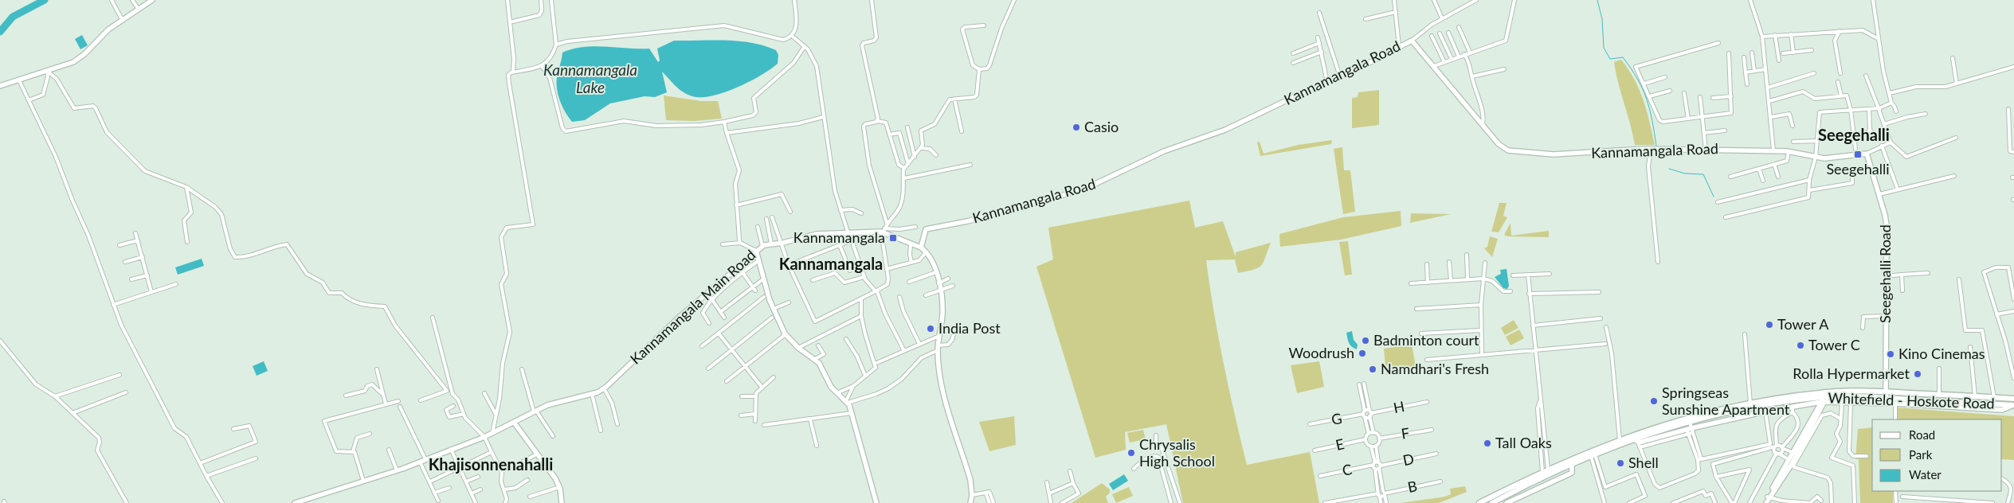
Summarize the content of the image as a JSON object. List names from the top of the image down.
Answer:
{
  "streets": {
    "main road": [
      "Kannamangala Road",
      "Seegehalli Road",
      "Kannamangala Main Road",
      "Whitefield - Hoskote Road"
    ],
    "street": [
      "H",
      "G",
      "F",
      "E",
      "D",
      "C",
      "B"
    ]
  },
  "crossings": [
    ["Kannamangala Road", "Seegehalli Road"],
    ["Kannamangala Road", "Kannamangala Main Road"],
    ["Seegehalli Road", "Whitefield - Hoskote Road"],
    ["F", "E"],
    ["D", "C"]
  ],
  "districts": ["Seegehalli", "Kannamangala", "Khajisonnenahalli"],
  "water": ["Kannamangala Lake"],
  "places": {
    "other": [
      "Casio",
      "Tower A",
      "India Post",
      "Badminton court",
      "Tower C",
      "Woodrush",
      "Kino Cinemas",
      "Namdhari's Fresh",
      "Rolla Hypermarket",
      "Springseas Sunshine Apartment",
      "Tall Oaks",
      "Chrysalis High School",
      "Shell"
    ],
    "transit": ["Seegehalli", "Kannamangala"]
  },
  "legend": ["Road", "Park", "Water"]
}
